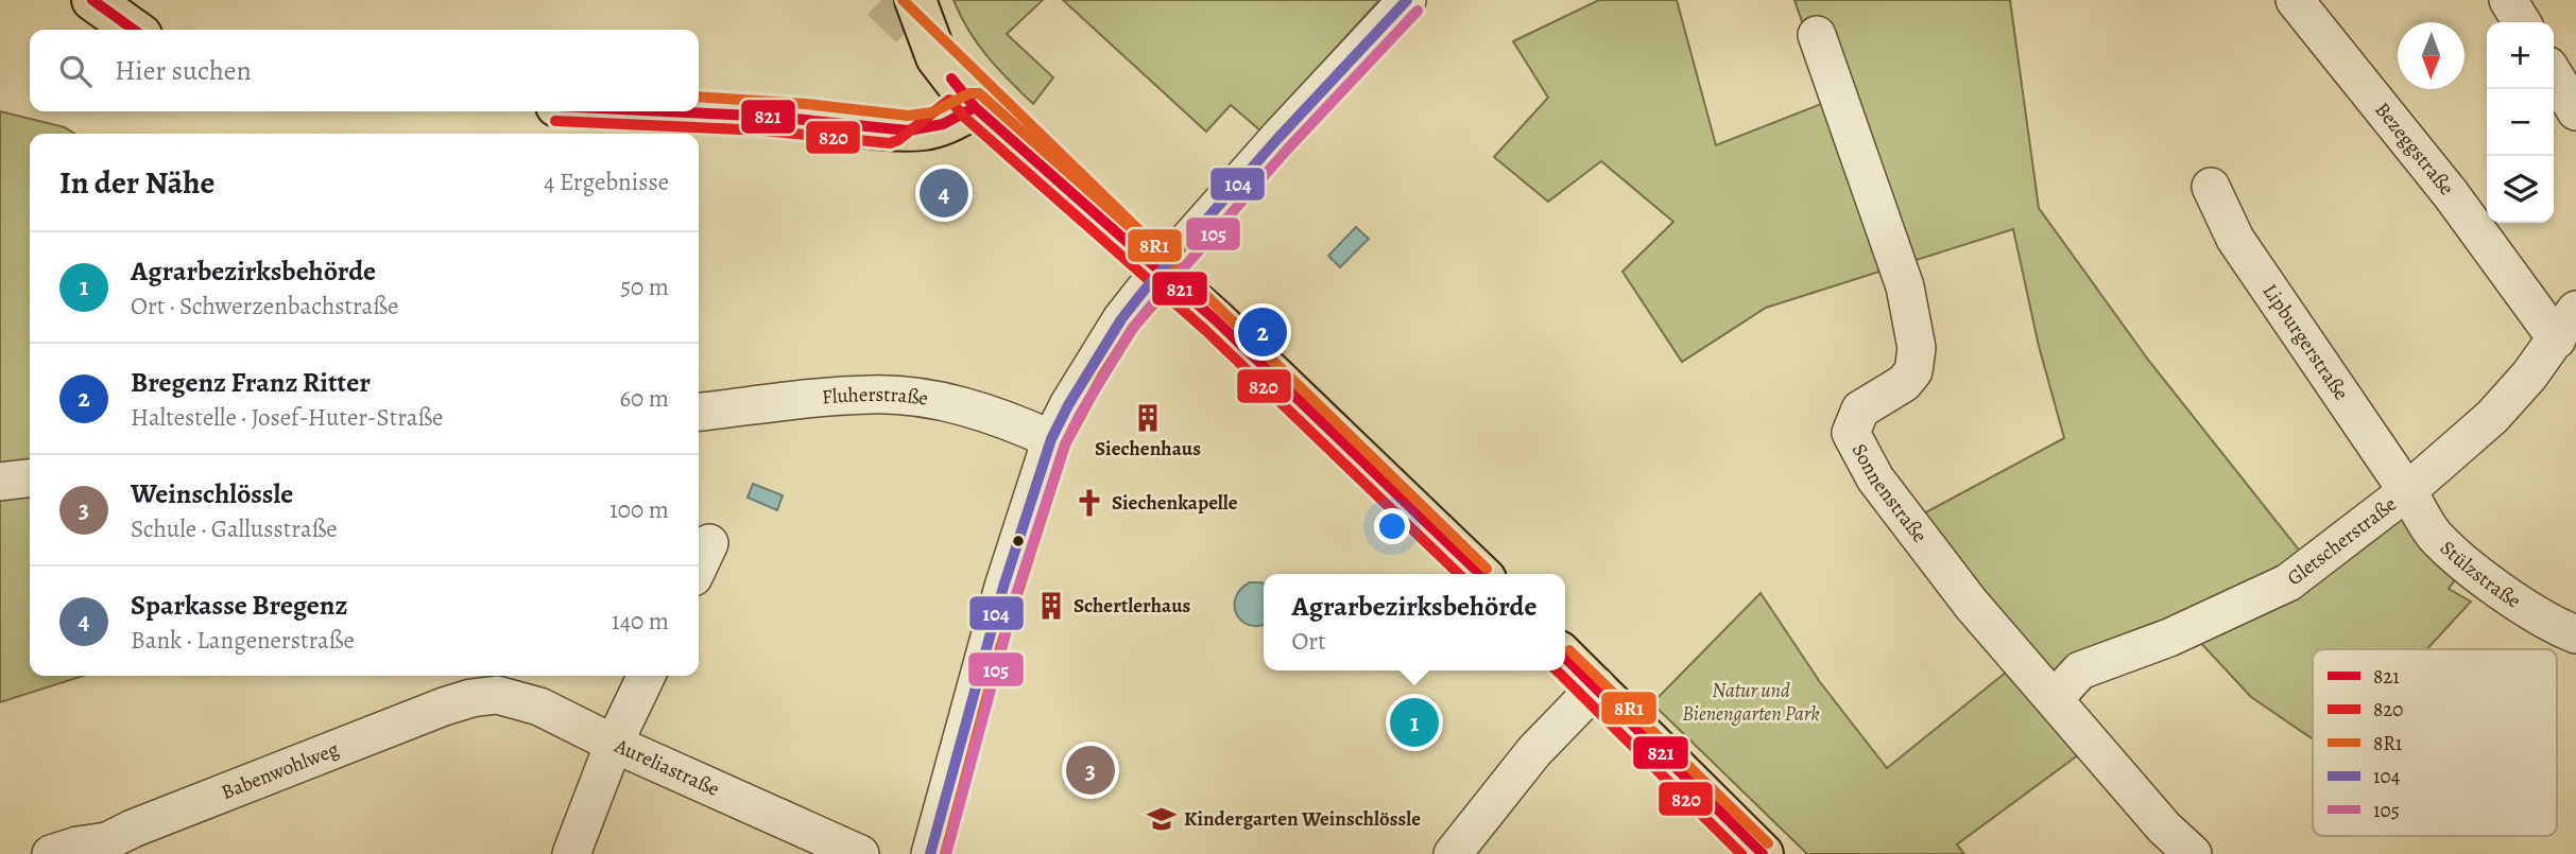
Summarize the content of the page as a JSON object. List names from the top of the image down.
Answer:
{
  "streets": {
    "street": [
      "Bezeggstraße",
      "Lipburgerstraße",
      "Fluherstraße",
      "Sonnenstraße",
      "Gletscherstraße",
      "Stülzstraße",
      "Aureliastraße",
      "Babenwohlweg"
    ]
  },
  "crossings": [
    ["Bezeggstraße", "Gletscherstraße"],
    ["Lipburgerstraße", "Gletscherstraße"],
    ["Lipburgerstraße", "Stülzstraße"],
    ["Sonnenstraße", "Gletscherstraße"],
    ["Gletscherstraße", "Stülzstraße"],
    ["Aureliastraße", "Babenwohlweg"]
  ],
  "parks": ["Natur und Bienengarten Park"],
  "places": {
    "building": ["Siechenhaus", "Schertlerhaus"],
    "church": ["Siechenkapelle"],
    "school or university": ["Kindergarten Weinschlössle"]
  },
  "lines": [
    "transit line 821",
    "transit line 8R1",
    "transit line 104",
    "transit line 105",
    "transit line 820"
  ],
  "legend": [
    "821",
    "820",
    "8R1",
    "104",
    "105"
  ],
  "north": "bottom",
  "page": {
    "map_buttons": ["+", "−"],
    "search": "Hier suchen",
    "heading": ["In der Nähe", "4 Ergebnisse"],
    "pins": [
      "4",
      "2",
      "1",
      "3"
    ],
    "list": [
      {
        "mark": "1",
        "name": "Agrarbezirksbehörde",
        "note": "Ort · Schwerzenbachstraße",
        "value": "50 m"
      },
      {
        "mark": "2",
        "name": "Bregenz Franz Ritter",
        "note": "Haltestelle · Josef-Huter-Straße",
        "value": "60 m"
      },
      {
        "mark": "3",
        "name": "Weinschlössle",
        "note": "Schule · Gallusstraße",
        "value": "100 m"
      },
      {
        "mark": "4",
        "name": "Sparkasse Bregenz",
        "note": "Bank · Langenerstraße",
        "value": "140 m"
      }
    ],
    "popup": ["Agrarbezirksbehörde", "Ort"]
  }
}
